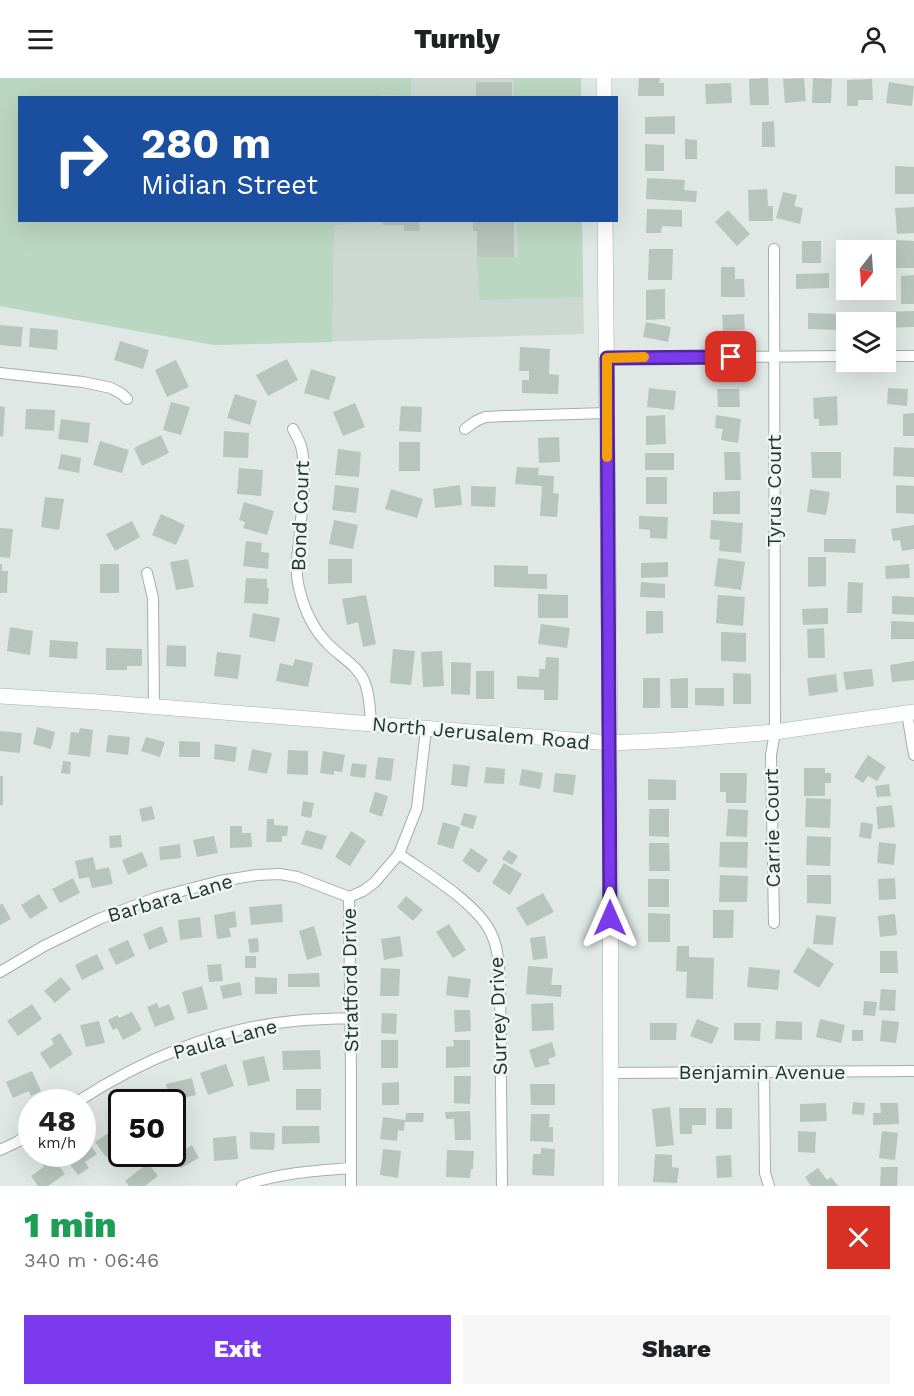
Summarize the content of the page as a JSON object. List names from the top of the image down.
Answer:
{
  "streets": {
    "main road": ["North Jerusalem Road"],
    "street": [
      "Tyrus Court",
      "Bond Court",
      "Carrie Court",
      "Barbara Lane",
      "Stratford Drive",
      "Surrey Drive",
      "Paula Lane",
      "Benjamin Avenue"
    ]
  },
  "crossings": [
    ["Tyrus Court", "North Jerusalem Road"],
    ["Tyrus Court", "Carrie Court"],
    ["Bond Court", "North Jerusalem Road"],
    ["North Jerusalem Road", "Carrie Court"],
    ["North Jerusalem Road", "Stratford Drive"],
    ["Barbara Lane", "Stratford Drive"],
    ["Stratford Drive", "Surrey Drive"],
    ["Stratford Drive", "Paula Lane"]
  ],
  "north": "bottom",
  "page": {
    "header": "Turnly",
    "turn": ["280 m", "Midian Street"],
    "speed": "48 km/h",
    "limit": "50",
    "heading": ["1 min", "340 m · 06:46"],
    "buttons": ["Exit", "Share"]
  }
}
